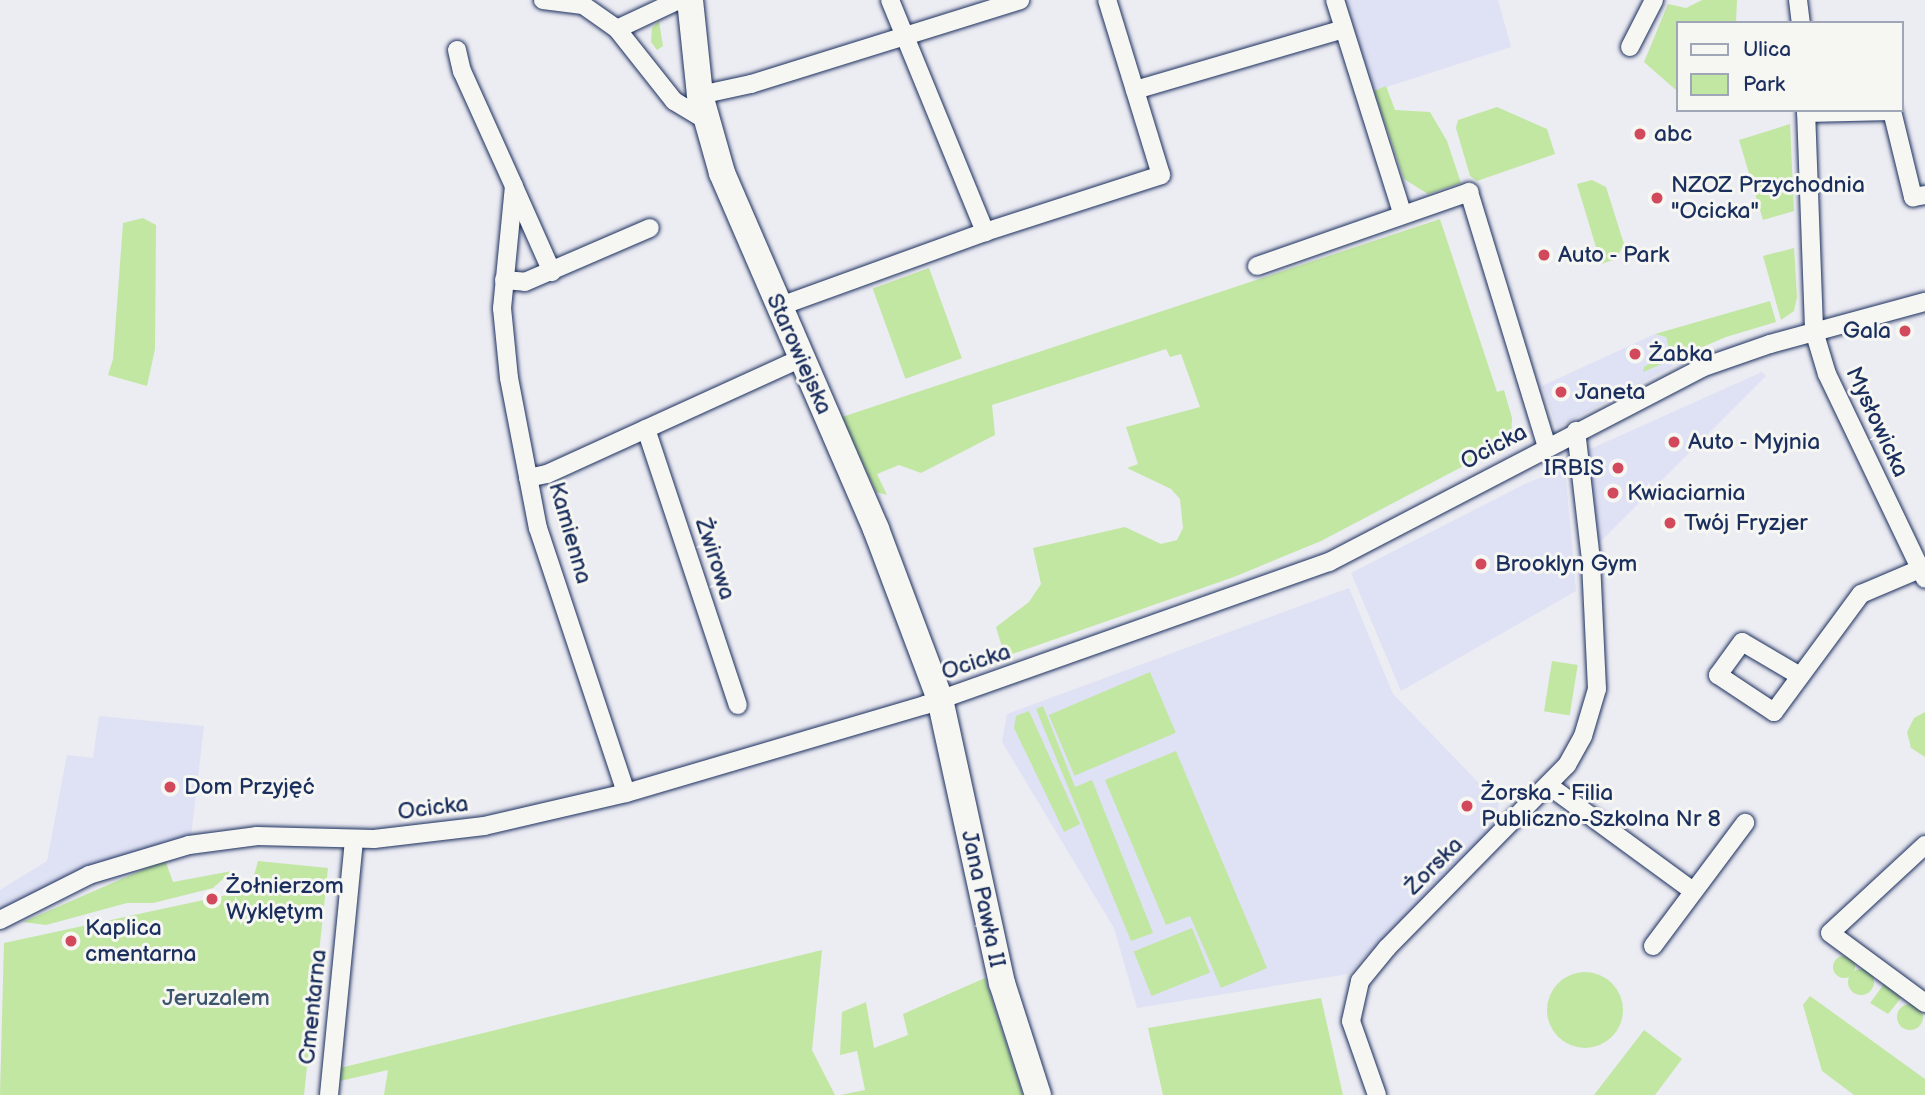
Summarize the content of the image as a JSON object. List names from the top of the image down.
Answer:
{
  "streets": {
    "main road": ["Starowiejska", "Jana Pawła II"],
    "street": [
      "Mysłowicka",
      "Ocicka",
      "Kamienna",
      "Żwirowa",
      "Żorska",
      "Cmentarna"
    ]
  },
  "crossings": [
    ["Starowiejska", "Ocicka"],
    ["Starowiejska", "Jana Pawła II"],
    ["Mysłowicka", "Ocicka"],
    ["Ocicka", "Kamienna"],
    ["Ocicka", "Żorska"],
    ["Ocicka", "Jana Pawła II"],
    ["Ocicka", "Cmentarna"]
  ],
  "parks": ["Jeruzalem"],
  "places": [
    "abc",
    "NZOZ Przychodnia \"Ocicka\"",
    "Auto - Park",
    "Gala",
    "Żabka",
    "Janeta",
    "Auto - Myjnia",
    "IRBIS",
    "Kwiaciarnia",
    "Twój Fryzjer",
    "Brooklyn Gym",
    "Dom Przyjęć",
    "Żorska - Filia Publiczno-Szkolna Nr 8",
    "Żołnierzom Wyklętym",
    "Kaplica cmentarna"
  ],
  "legend": ["Ulica", "Park"]
}
